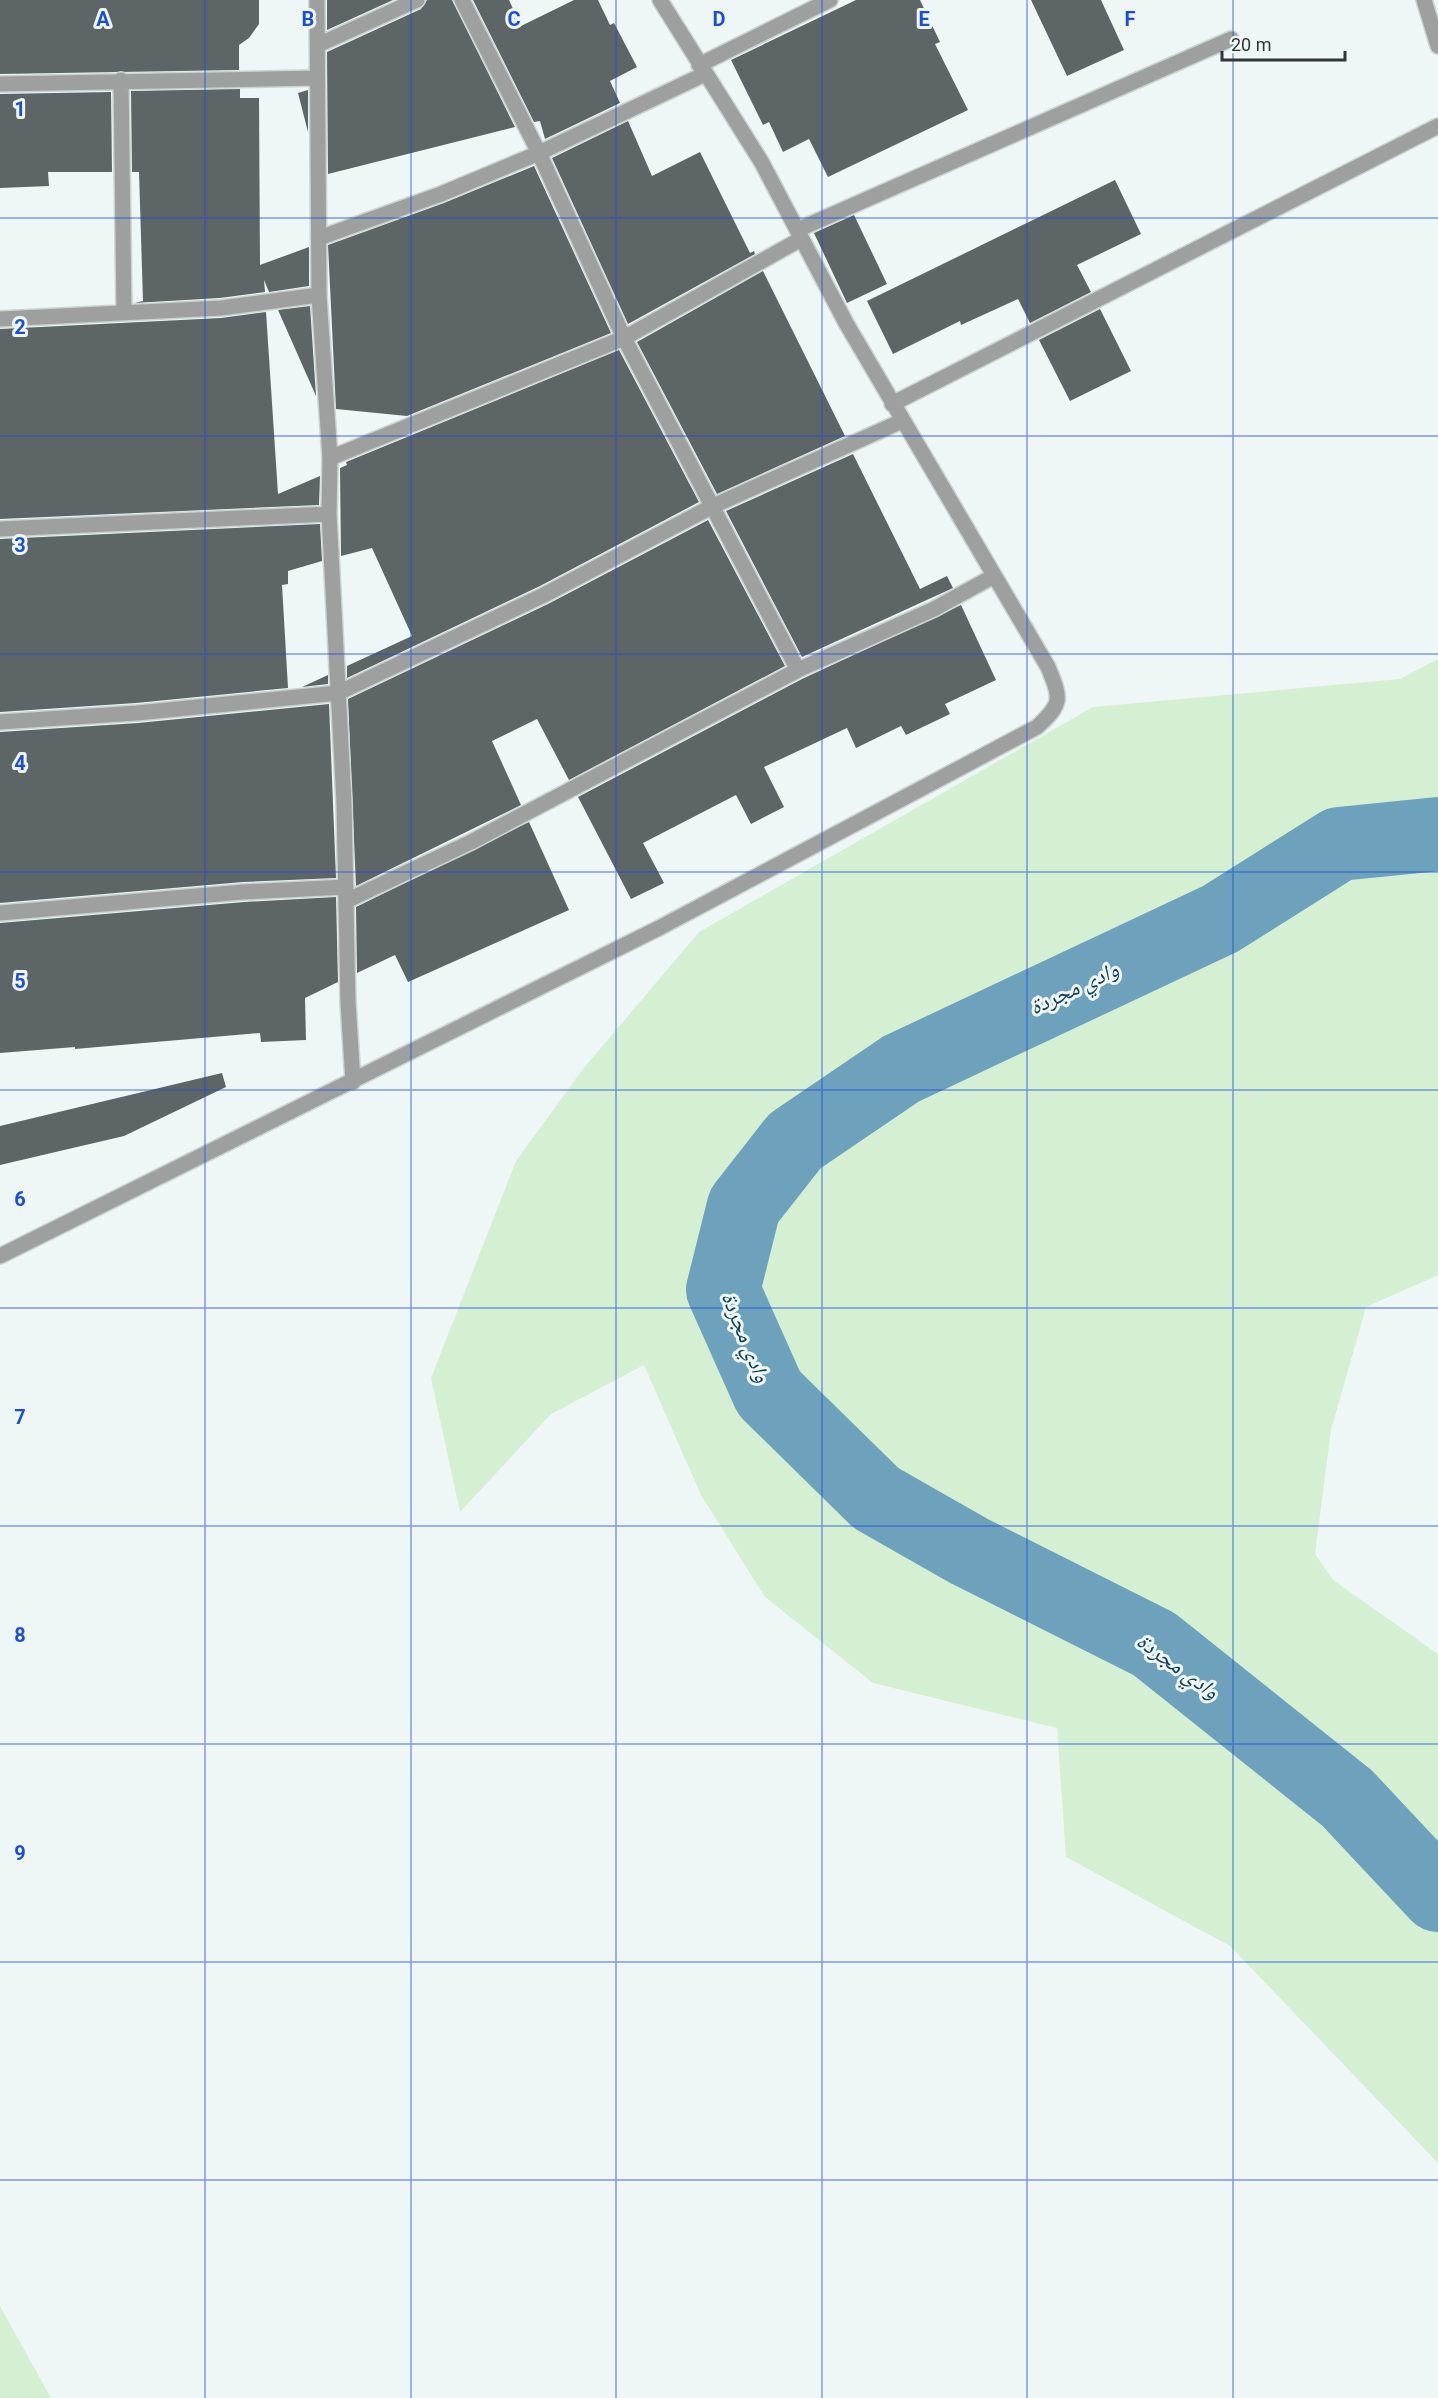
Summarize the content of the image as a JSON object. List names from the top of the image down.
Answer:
{
  "water": ["وادي مجردة"],
  "scale_bar": "20 m",
  "grid": {
    "columns": [
      "A",
      "B",
      "C",
      "D",
      "E",
      "F"
    ],
    "rows": [
      "1",
      "2",
      "3",
      "4",
      "5",
      "6",
      "7",
      "8",
      "9"
    ]
  }
}
